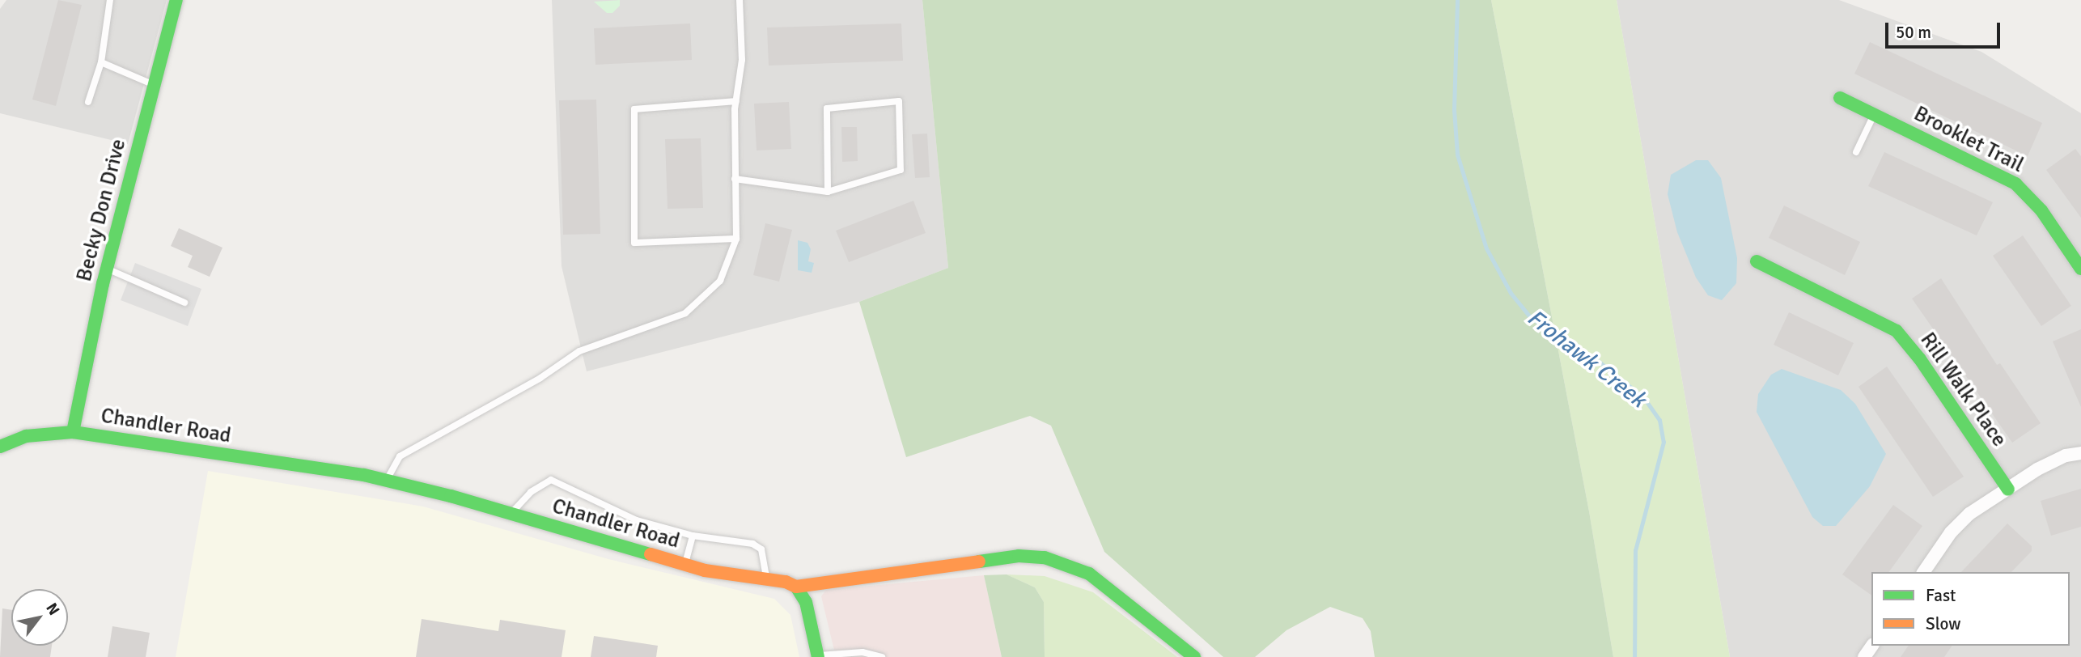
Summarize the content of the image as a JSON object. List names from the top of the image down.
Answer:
{
  "streets": {
    "street": [
      "Brooklet Trail",
      "Becky Don Drive",
      "Rill Walk Place",
      "Chandler Road"
    ]
  },
  "crossings": [
    ["Becky Don Drive", "Chandler Road"]
  ],
  "water": ["Frohawk Creek"],
  "legend": ["Fast", "Slow"],
  "scale_bar": "50 m",
  "north": "top right"
}
